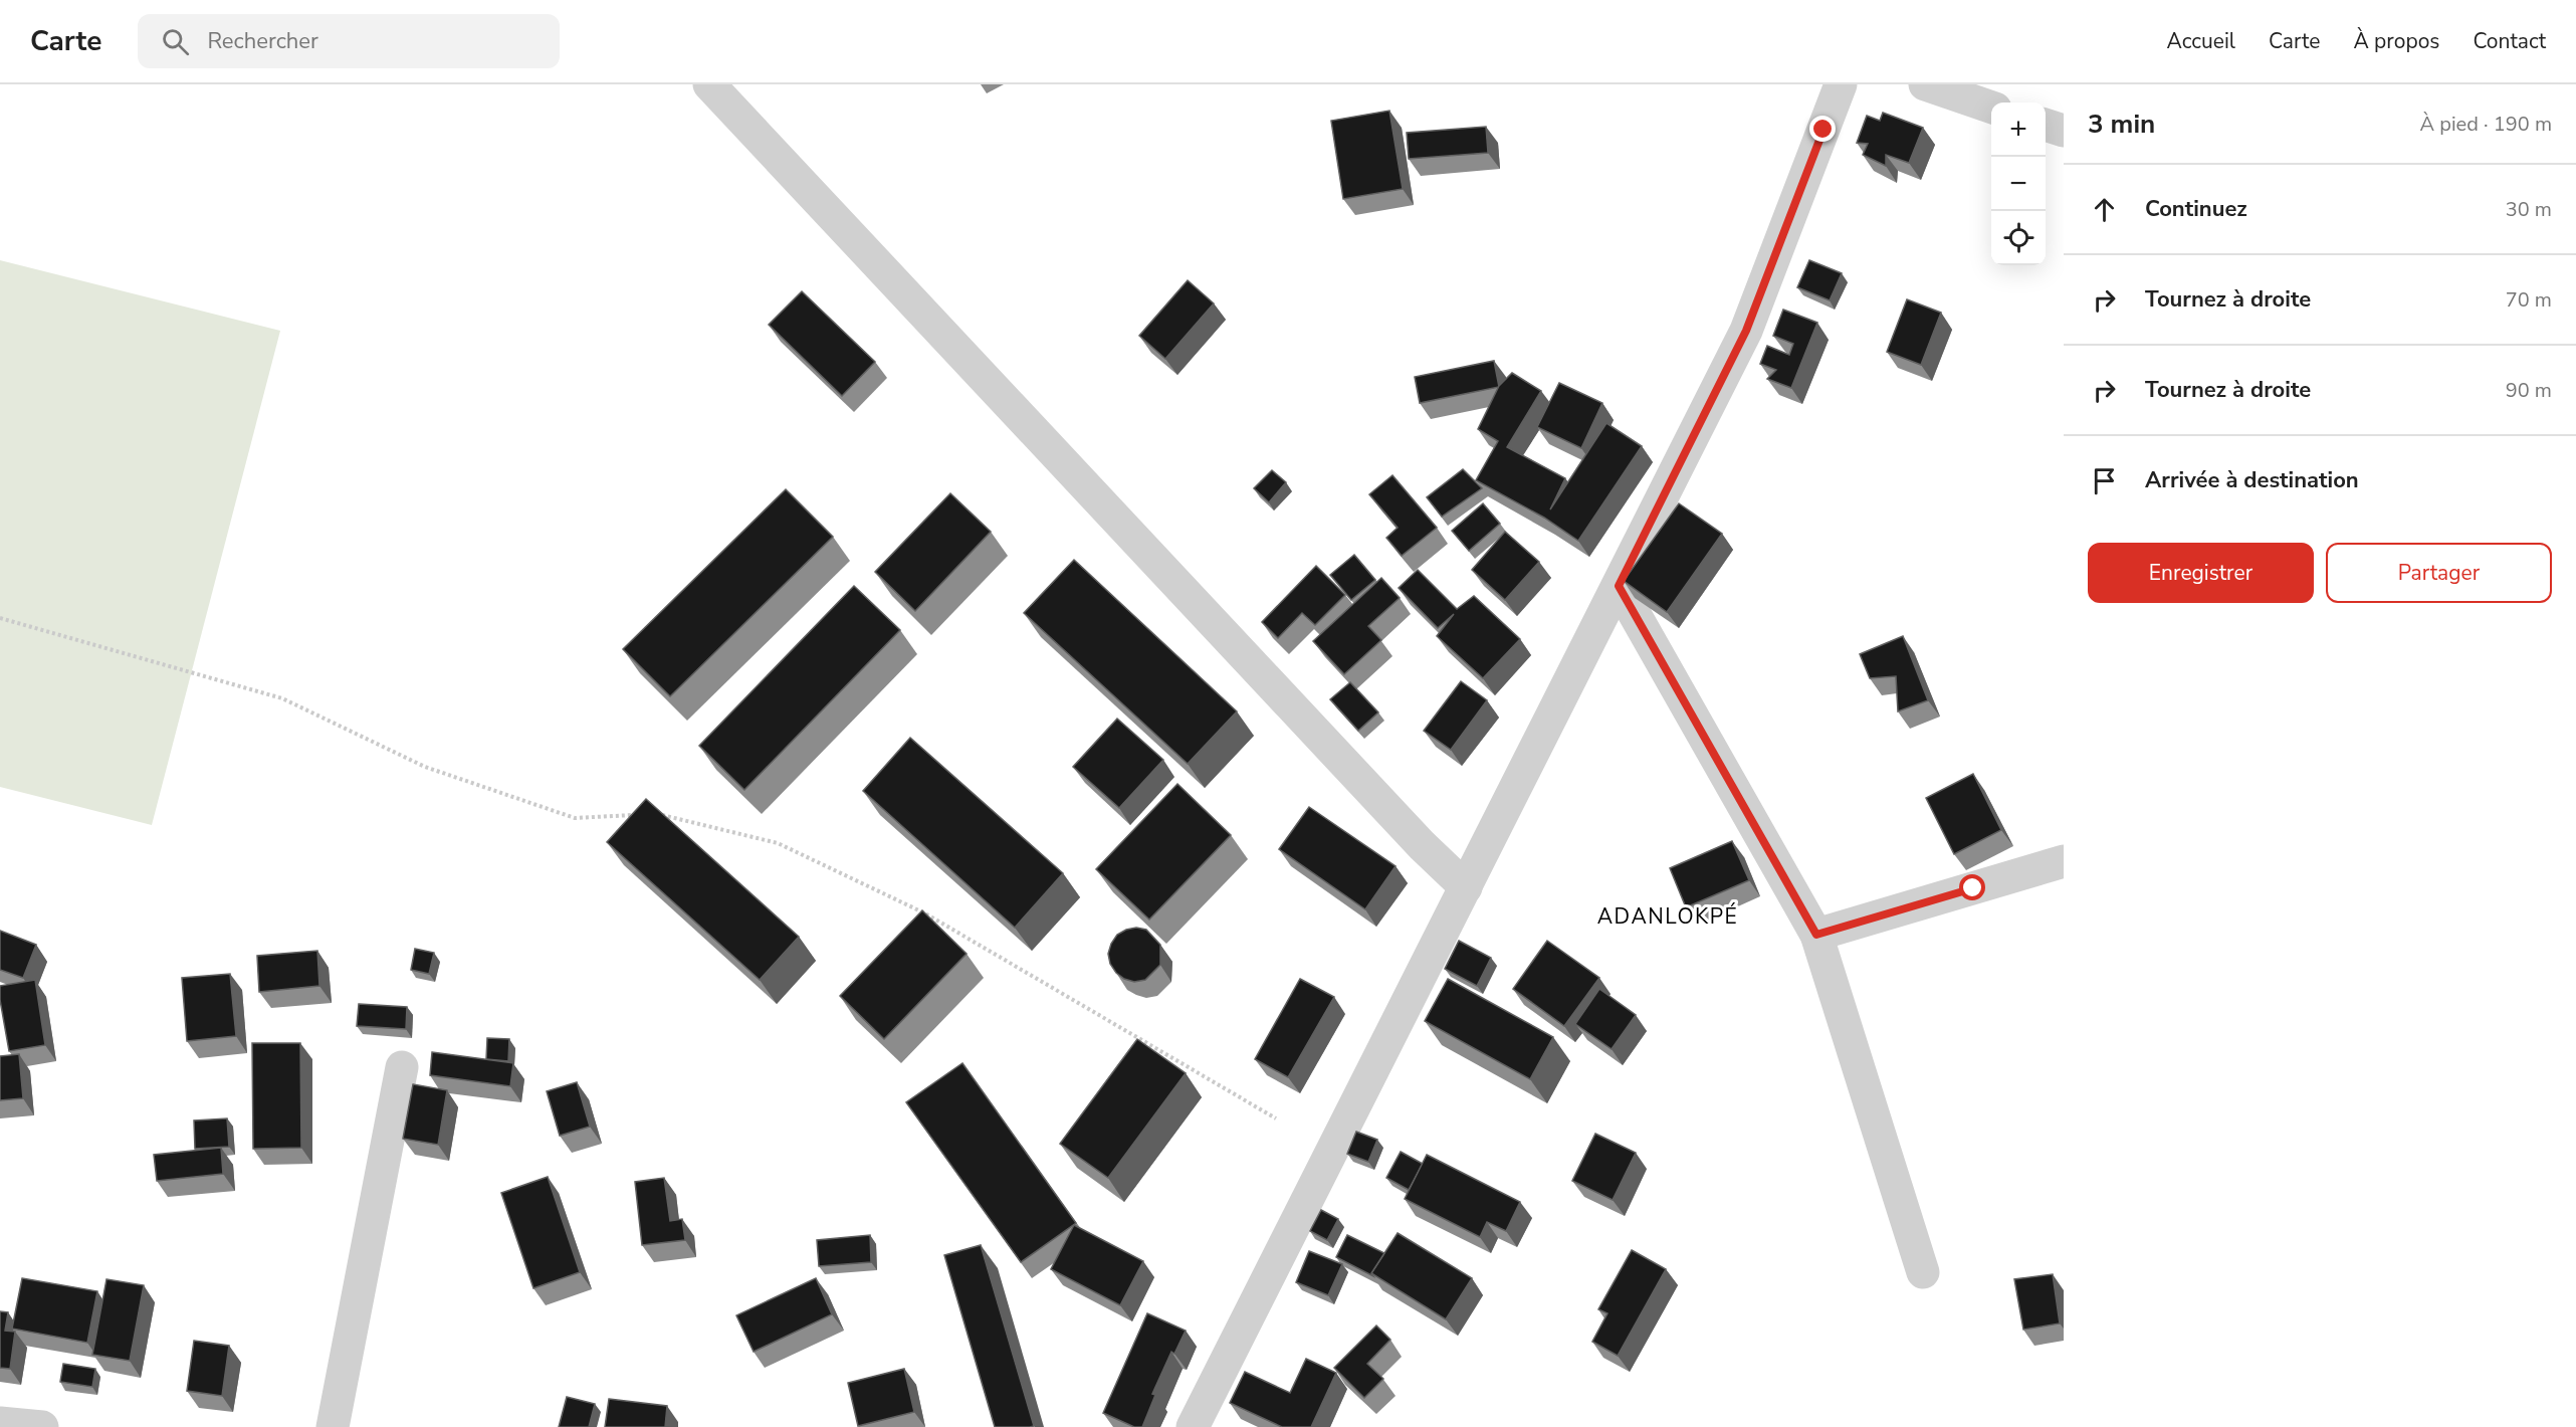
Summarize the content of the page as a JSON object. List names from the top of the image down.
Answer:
{
  "districts": ["ADANLOKPÉ"],
  "page": {
    "header": "Carte",
    "search": "Rechercher",
    "nav": [
      "Accueil",
      "Carte",
      "À propos",
      "Contact"
    ],
    "heading": ["3 min", "À pied · 190 m"],
    "map_buttons": ["+", "−"],
    "list": [
      ["Continuez", "30 m"],
      ["Tournez à droite", "70 m"],
      ["Tournez à droite", "90 m"],
      "Arrivée à destination"
    ],
    "buttons": ["Enregistrer", "Partager"]
  }
}
